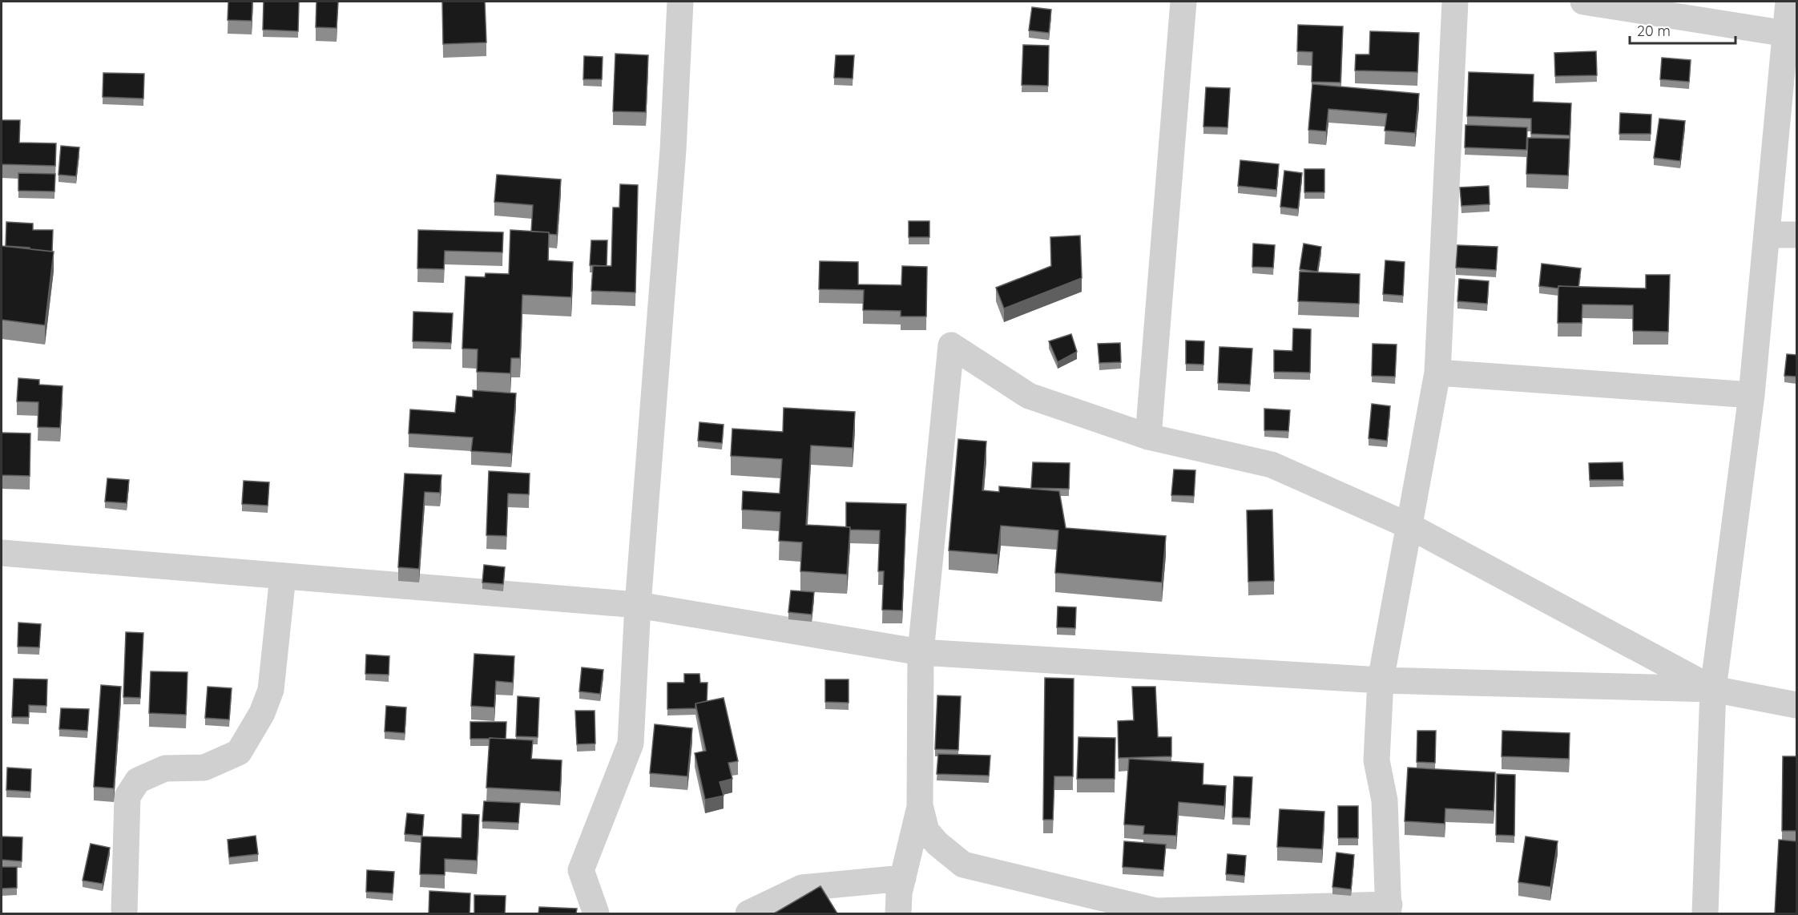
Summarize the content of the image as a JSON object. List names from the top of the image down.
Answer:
{
  "scale_bar": "20 m"
}
